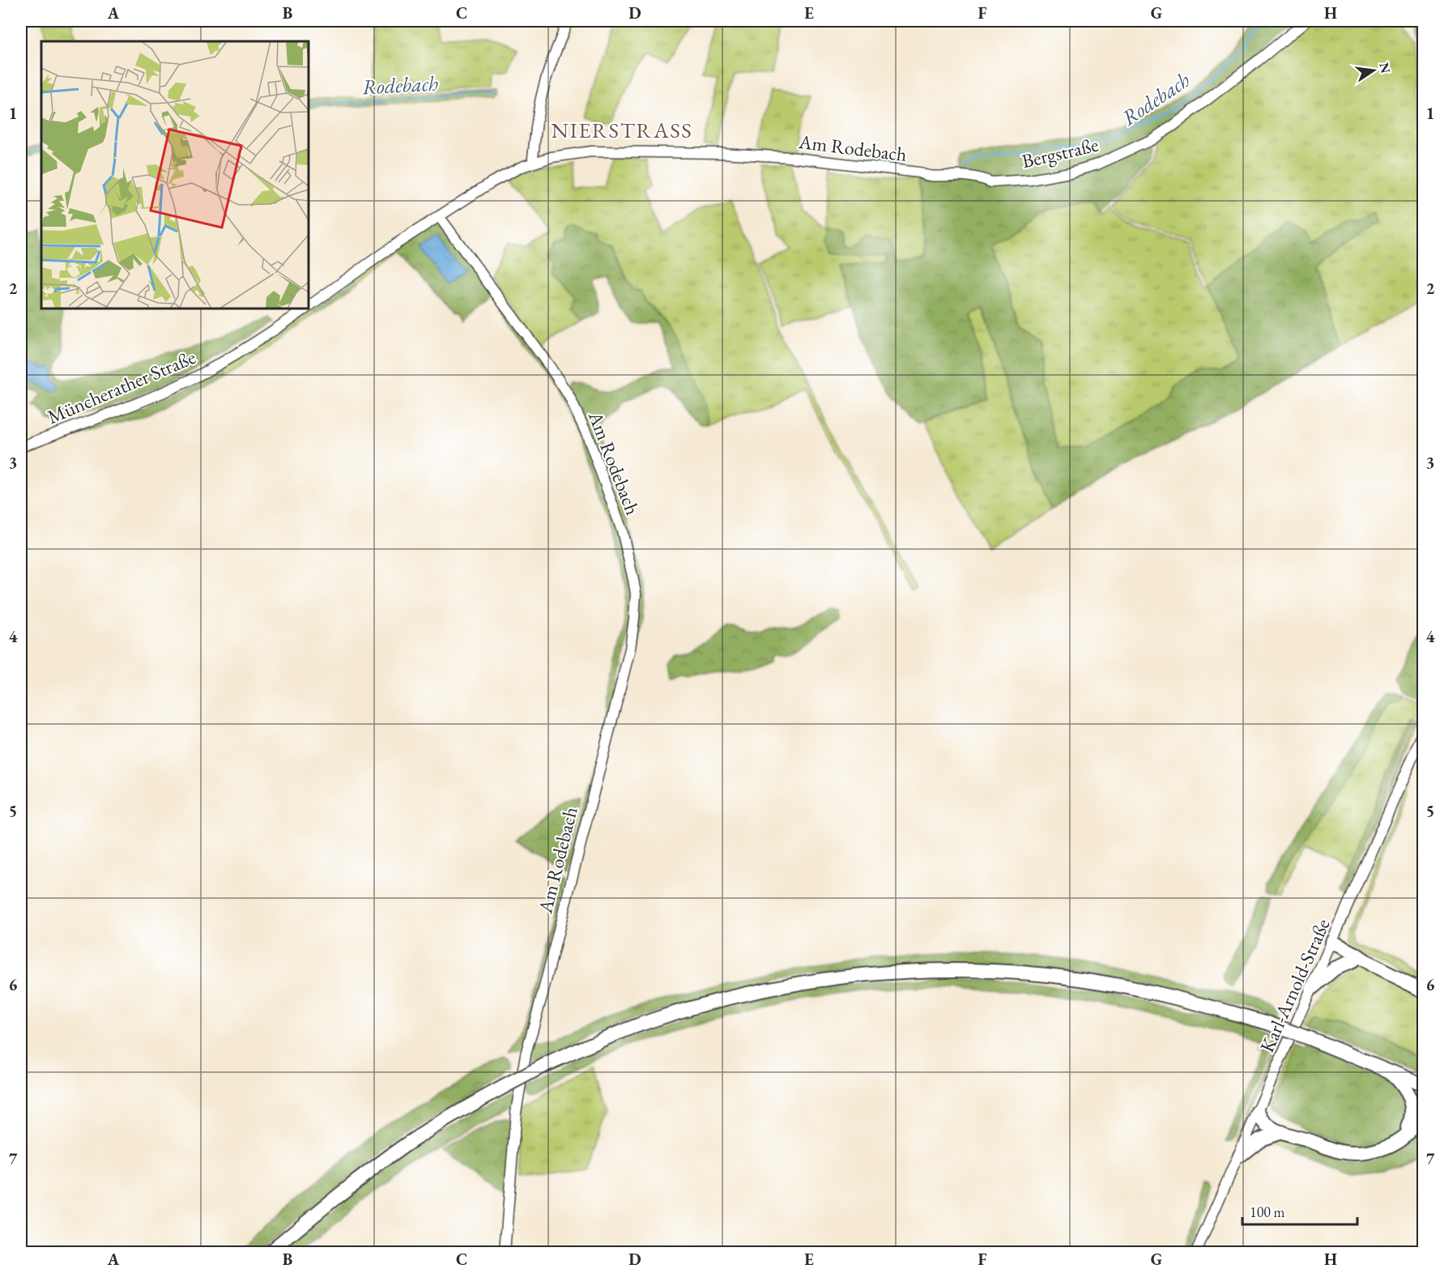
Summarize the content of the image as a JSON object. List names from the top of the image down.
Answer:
{
  "streets": {
    "street": [
      "Am Rodebach",
      "Bergstraße",
      "Müncherather Straße",
      "Karl-Arnold-Straße"
    ]
  },
  "crossings": [
    ["Am Rodebach", "Bergstraße"],
    ["Am Rodebach", "Müncherather Straße"]
  ],
  "districts": ["NIERSTRASS"],
  "water": ["Rodebach"],
  "scale_bar": "100 m",
  "north": "right",
  "grid": {
    "columns": [
      "A",
      "B",
      "C",
      "D",
      "E",
      "F",
      "G",
      "H"
    ],
    "rows": [
      "1",
      "2",
      "3",
      "4",
      "5",
      "6",
      "7"
    ]
  }
}
